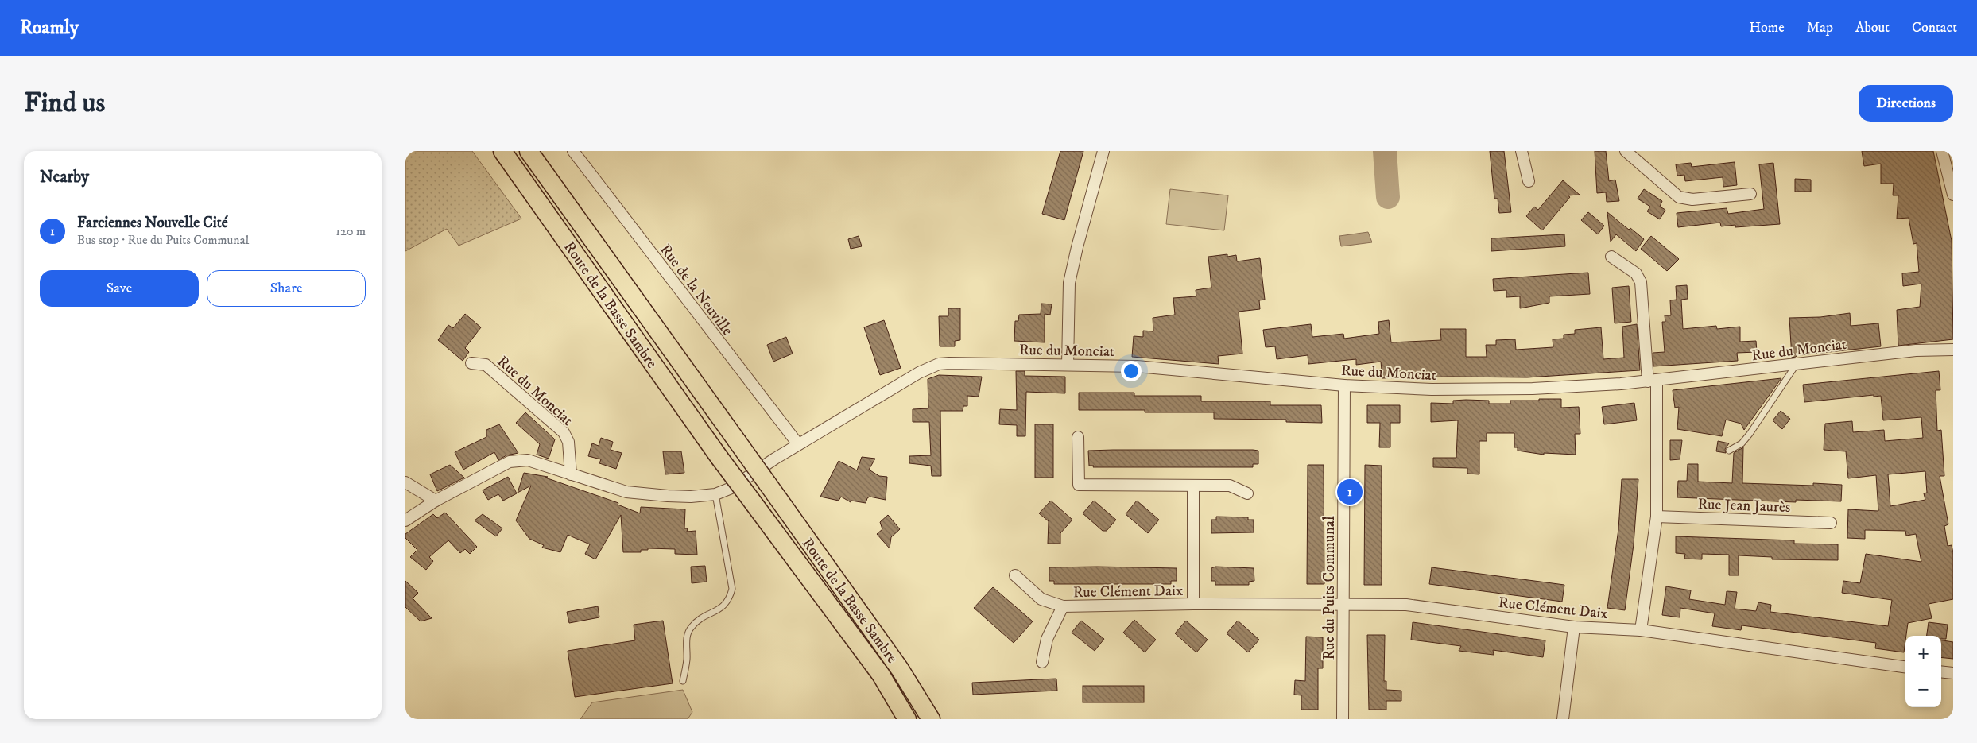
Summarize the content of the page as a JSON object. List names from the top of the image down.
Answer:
{
  "streets": {
    "highway": ["Route de la Basse Sambre"],
    "street": [
      "Rue de la Neuville",
      "Rue du Monciat",
      "Rue Jean Jaurès",
      "Rue du Puits Communal",
      "Rue Clément Daix"
    ]
  },
  "crossings": [
    ["Rue de la Neuville", "Rue du Monciat"],
    ["Rue du Monciat", "Rue du Puits Communal"],
    ["Rue du Puits Communal", "Rue Clément Daix"]
  ],
  "page": {
    "header": "Roamly",
    "nav": [
      "Home",
      "Map",
      "About",
      "Contact"
    ],
    "buttons": [
      "Directions",
      ["Save", "Share"]
    ],
    "title": "Find us",
    "heading": "Nearby",
    "list": [
      {
        "mark": "1",
        "name": "Farciennes Nouvelle Cité",
        "note": "Bus stop · Rue du Puits Communal",
        "value": "120 m"
      }
    ],
    "pins": "1",
    "map_buttons": ["+", "−"]
  }
}
